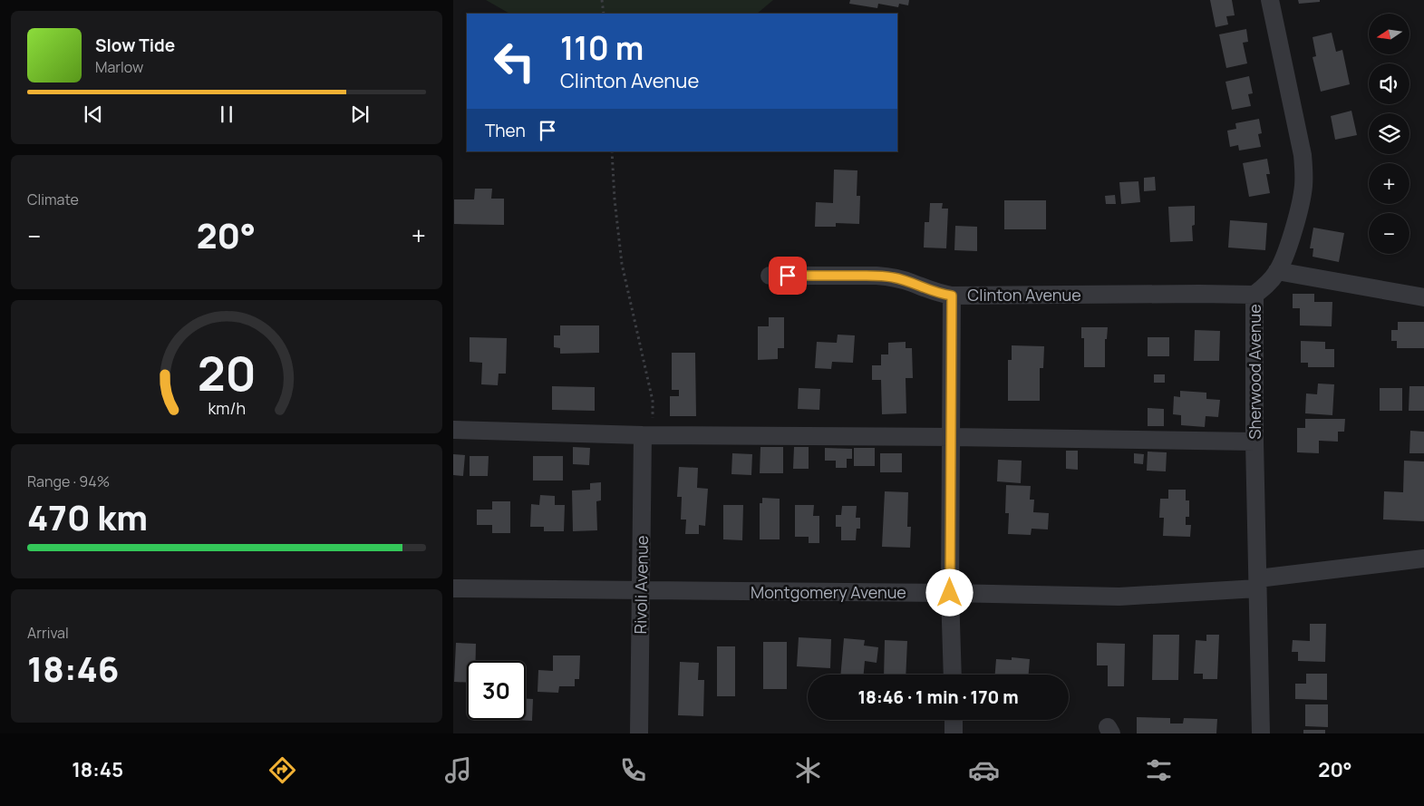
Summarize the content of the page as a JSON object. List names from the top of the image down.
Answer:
{
  "streets": {
    "street": [
      "Clinton Avenue",
      "Sherwood Avenue",
      "Rivoli Avenue",
      "Montgomery Avenue"
    ]
  },
  "crossings": [
    ["Clinton Avenue", "Sherwood Avenue"],
    ["Sherwood Avenue", "Montgomery Avenue"],
    ["Rivoli Avenue", "Montgomery Avenue"]
  ],
  "north": "left",
  "page": {
    "map_buttons": ["+", "−"],
    "turn": ["110 m", "Clinton Avenue"],
    "song": ["Slow Tide", "Marlow"],
    "then": "Then",
    "tile": [
      "Climate",
      ["Range · 94%", "470 km"],
      ["Arrival", "18:46"]
    ],
    "heat": ["−", "20°", "+"],
    "limit": "30",
    "trip": "18:46 · 1 min · 170 m",
    "tabs": ["18:45", "20°"],
    "gauge": ["20", "km/h"]
  }
}
